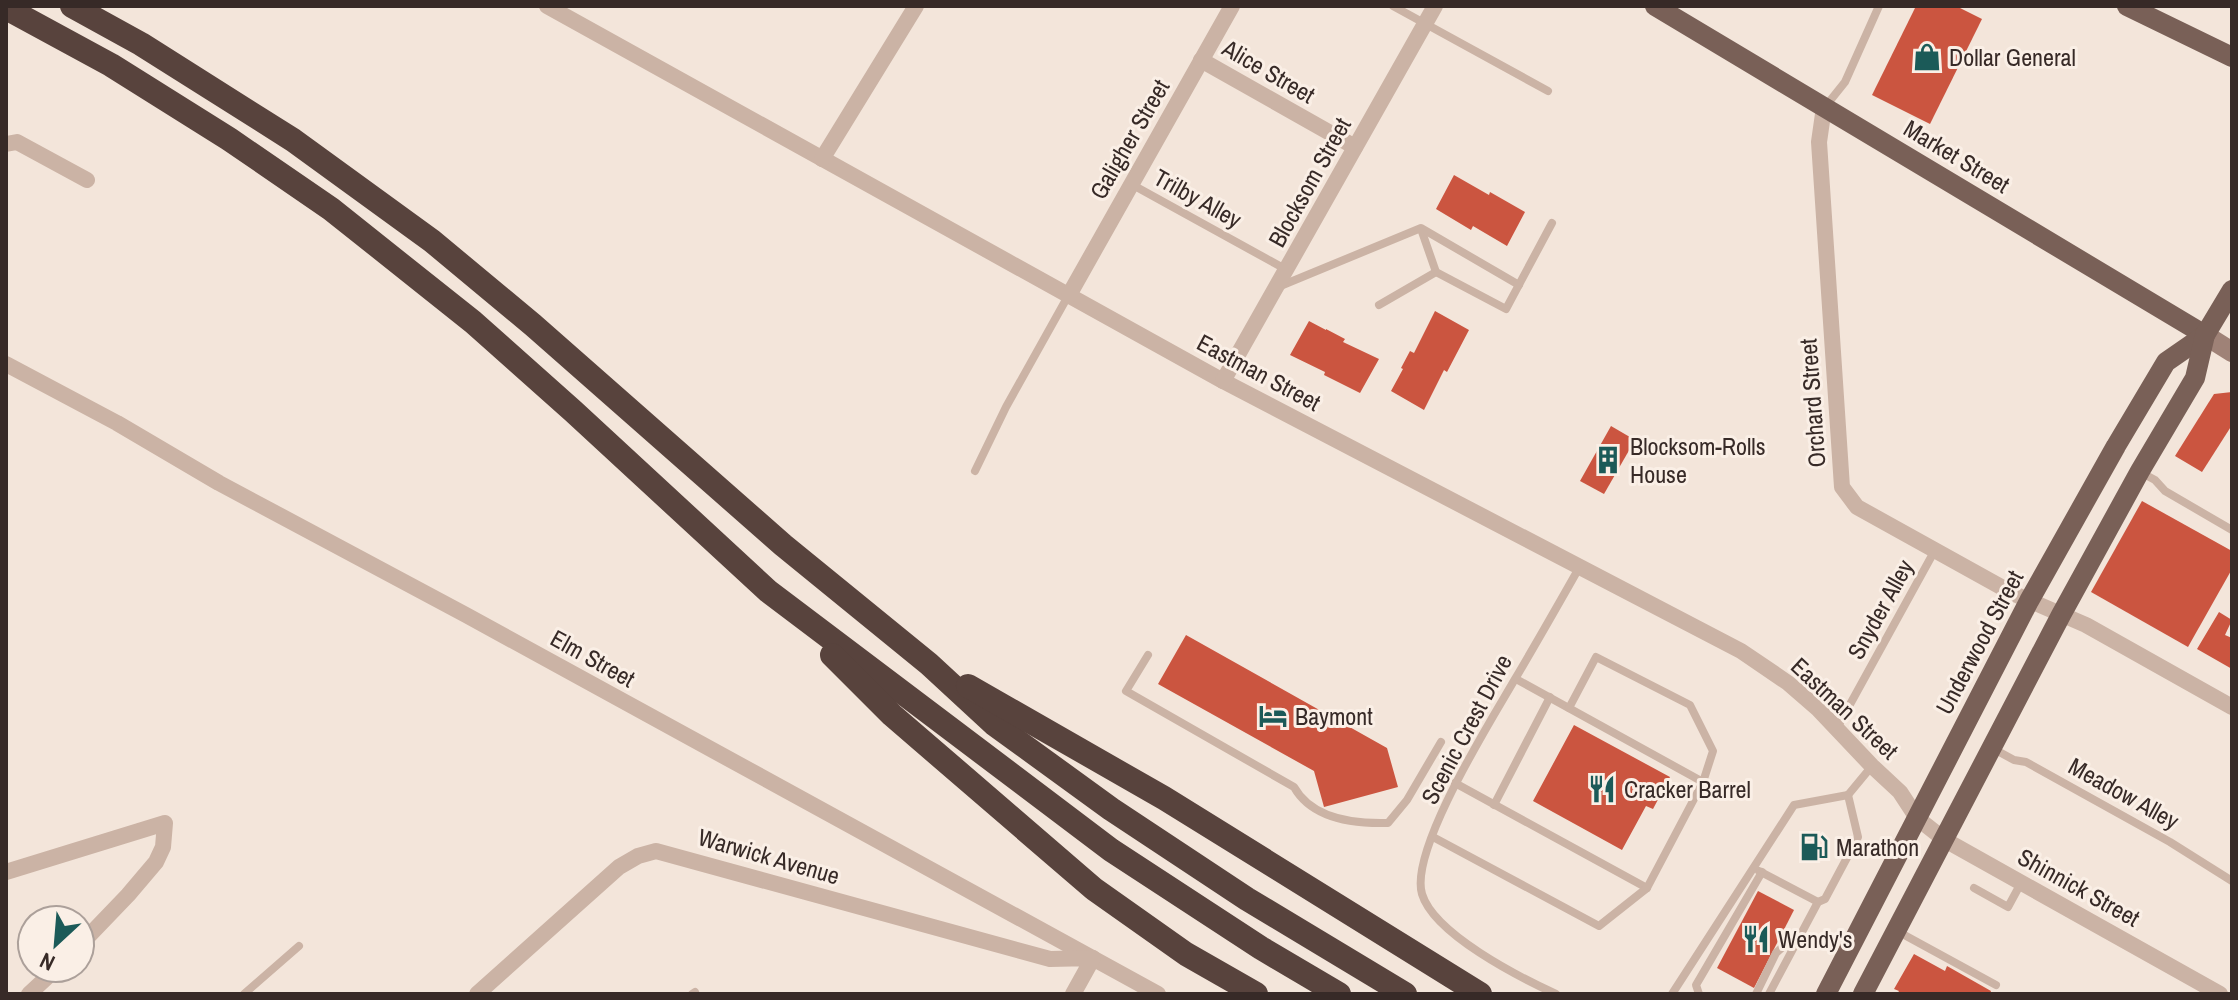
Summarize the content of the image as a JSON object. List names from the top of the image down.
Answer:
{
  "streets": {
    "main road": ["Market Street", "Underwood Street"],
    "street": [
      "Alice Street",
      "Galigher Street",
      "Blocksom Street",
      "Eastman Street",
      "Orchard Street",
      "Elm Street",
      "Warwick Avenue",
      "Shinnick Street"
    ],
    "lane": [
      "Trilby Alley",
      "Snyder Alley",
      "Scenic Crest Drive",
      "Meadow Alley"
    ]
  },
  "crossings": [
    ["Alice Street", "Galigher Street"],
    ["Alice Street", "Blocksom Street"],
    ["Galigher Street", "Trilby Alley"],
    ["Galigher Street", "Eastman Street"],
    ["Market Street", "Orchard Street"],
    ["Market Street", "Underwood Street"],
    ["Blocksom Street", "Trilby Alley"],
    ["Blocksom Street", "Eastman Street"],
    ["Eastman Street", "Snyder Alley"],
    ["Eastman Street", "Underwood Street"],
    ["Eastman Street", "Scenic Crest Drive"],
    ["Eastman Street", "Shinnick Street"],
    ["Orchard Street", "Snyder Alley"],
    ["Orchard Street", "Underwood Street"],
    ["Underwood Street", "Meadow Alley"],
    ["Underwood Street", "Shinnick Street"],
    ["Elm Street", "Warwick Avenue"]
  ],
  "places": {
    "shop": ["Dollar General"],
    "building": ["Blocksom-Rolls House"],
    "hotel": ["Baymont"],
    "restaurant": ["Cracker Barrel", "Wendy's"],
    "fuel station": ["Marathon"]
  },
  "north": "bottom left"
}
